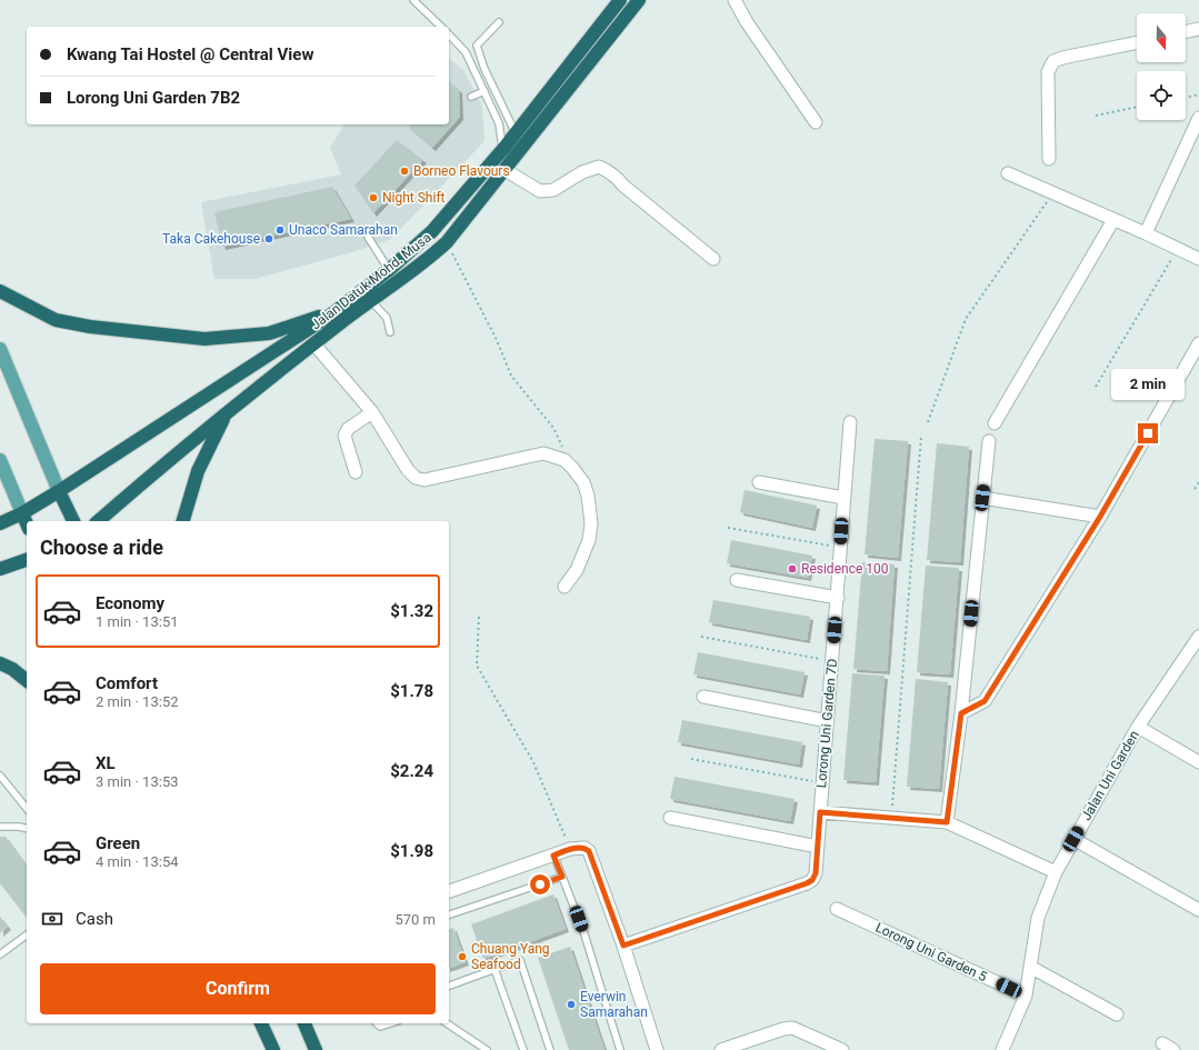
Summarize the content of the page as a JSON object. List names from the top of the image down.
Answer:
{
  "streets": {
    "highway": ["Jalan Datuk Mohd. Musa"],
    "street": ["Lorong Uni Garden 7D", "Jalan Uni Garden", "Lorong Uni Garden 5"]
  },
  "crossings": [
    ["Jalan Uni Garden", "Lorong Uni Garden 5"]
  ],
  "places": [
    "Borneo Flavours",
    "Night Shift",
    "Unaco Samarahan",
    "Taka Cakehouse",
    "Residence 100",
    "Chuang Yang Seafood",
    "Everwin Samarahan"
  ],
  "north": "bottom",
  "page": {
    "banner": ["Kwang Tai Hostel @ Central View", "Lorong Uni Garden 7B2"],
    "bubble": "2 min",
    "heading": "Choose a ride",
    "list": [
      {
        "name": "Economy",
        "note": "1 min · 13:51",
        "value": "$1.32"
      },
      {
        "name": "Comfort",
        "note": "2 min · 13:52",
        "value": "$1.78"
      },
      {
        "name": "XL",
        "note": "3 min · 13:53",
        "value": "$2.24"
      },
      {
        "name": "Green",
        "note": "4 min · 13:54",
        "value": "$1.98"
      }
    ],
    "pay": ["Cash", "570 m"],
    "buttons": "Confirm"
  }
}
